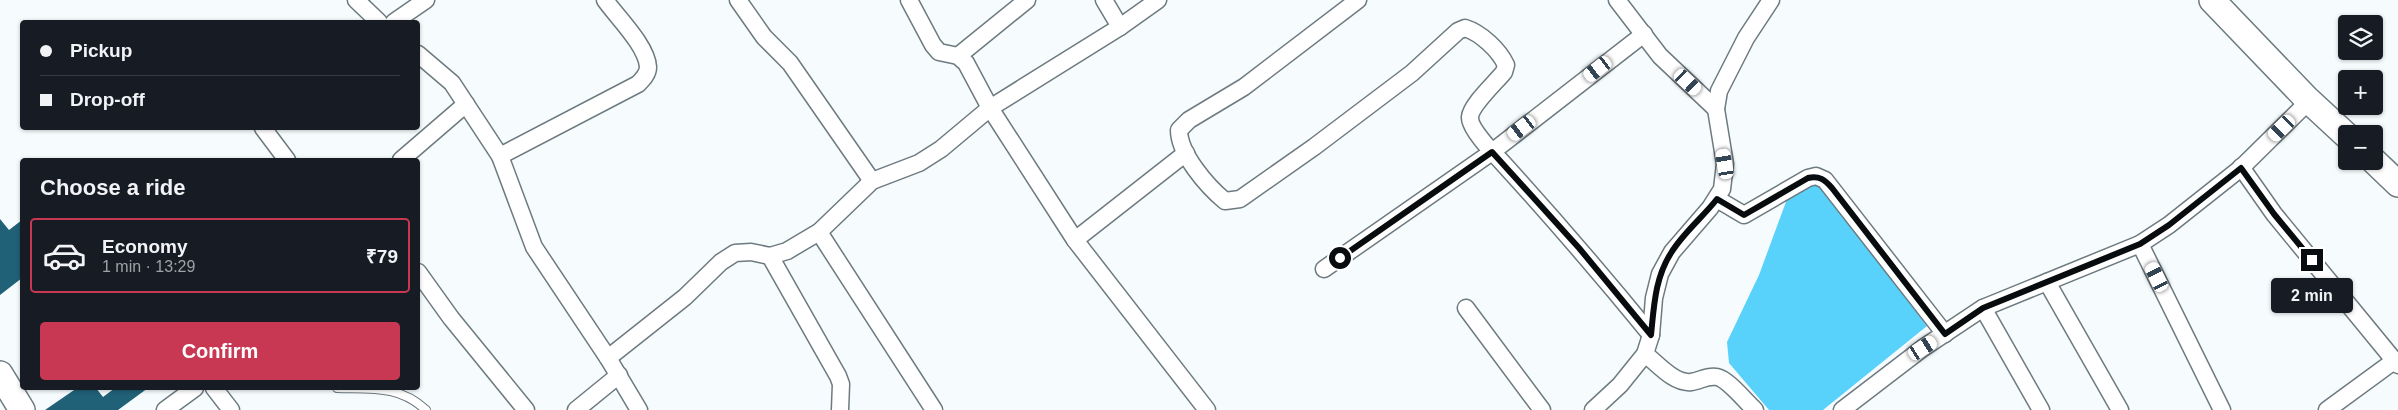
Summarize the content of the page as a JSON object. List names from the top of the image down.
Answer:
{
  "page": {
    "map_buttons": ["+", "−"],
    "banner": ["Pickup", "Drop-off"],
    "heading": "Choose a ride",
    "list": [
      {
        "name": "Economy",
        "note": "1 min · 13:29",
        "value": "₹79"
      }
    ],
    "bubble": "2 min",
    "buttons": "Confirm"
  }
}
